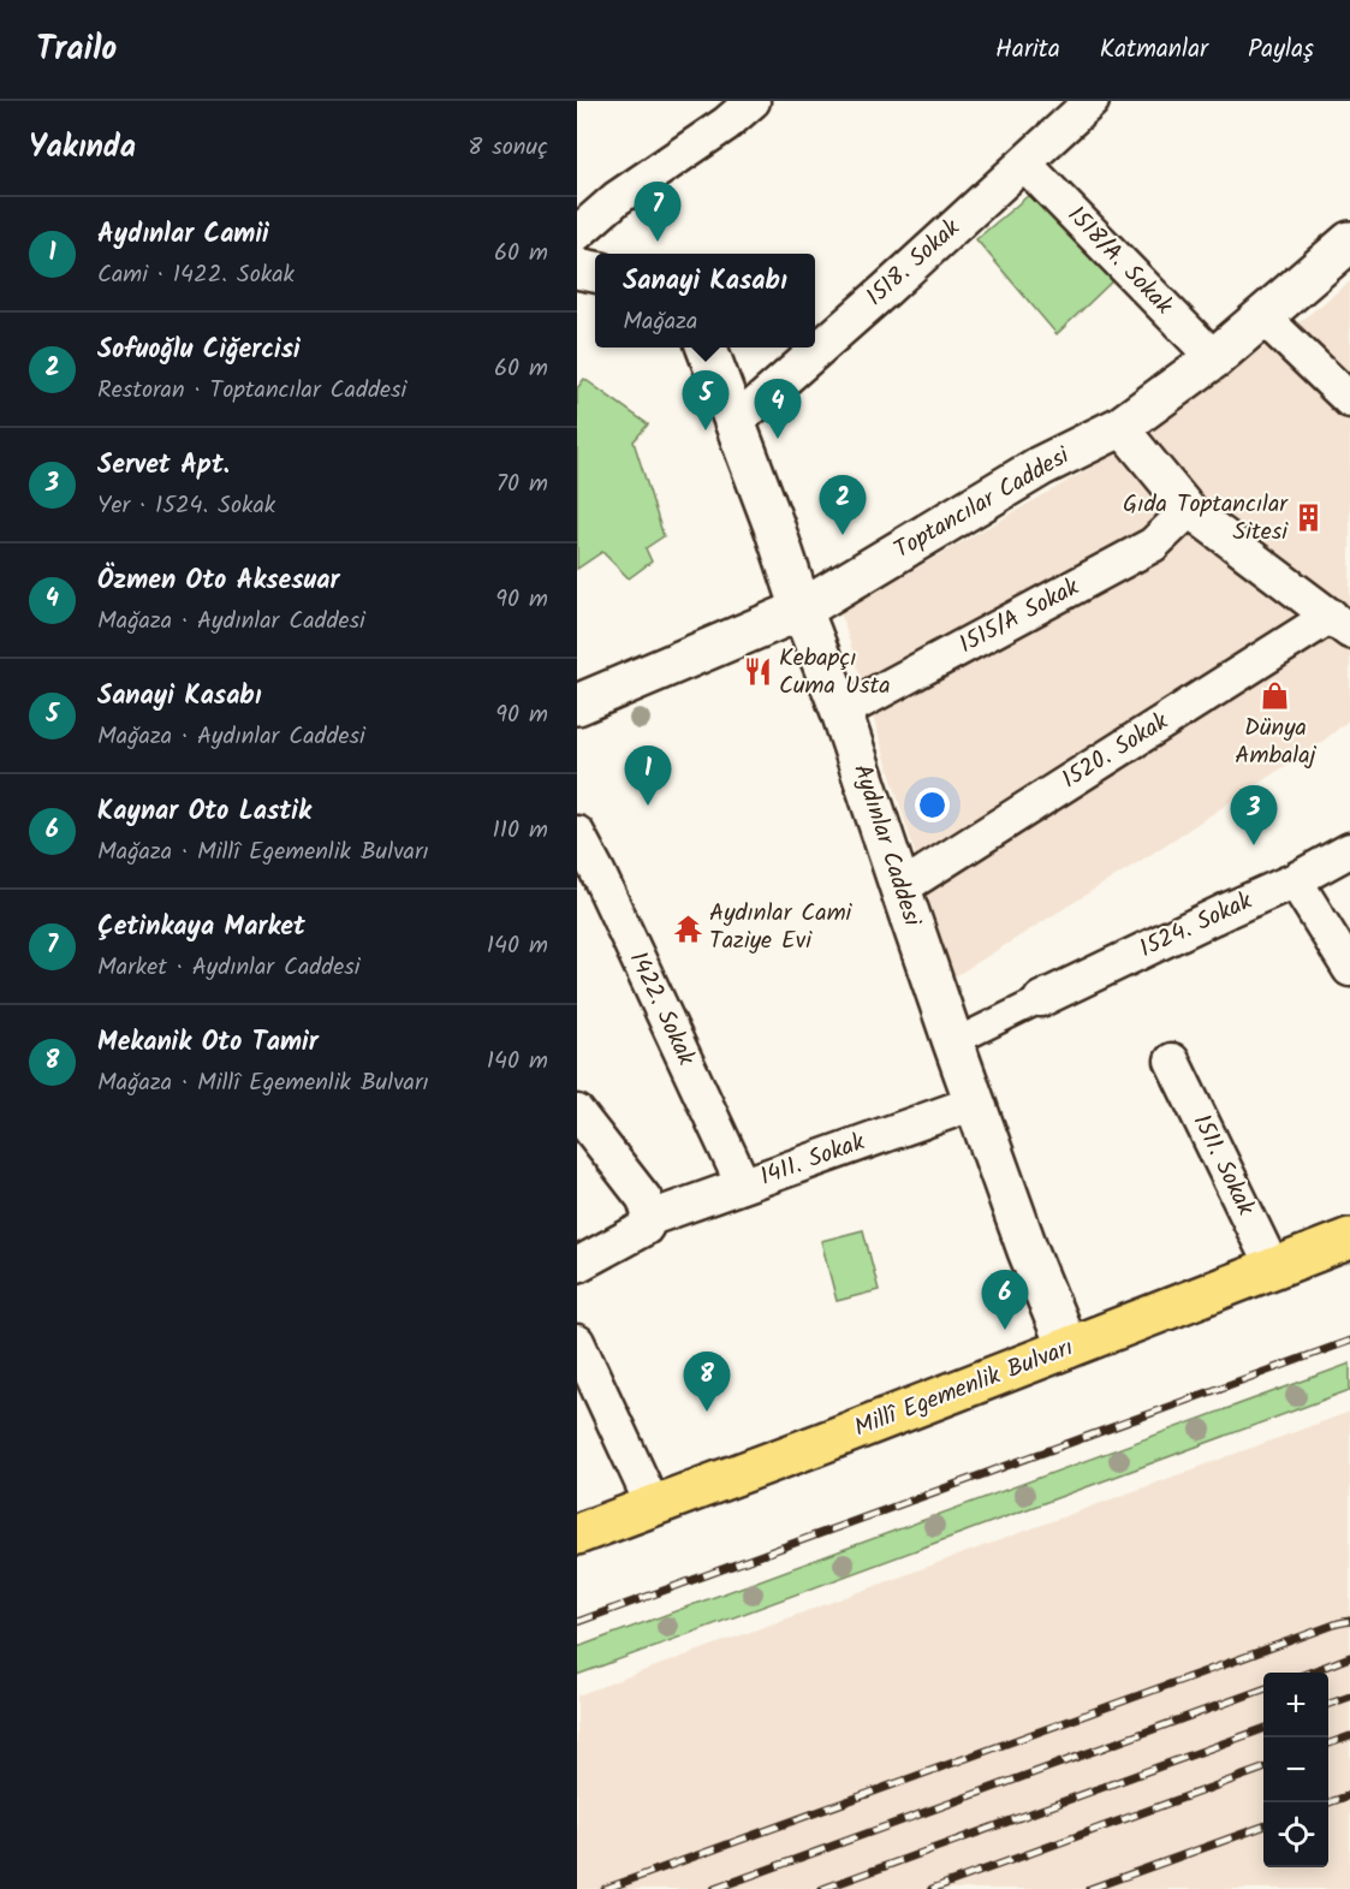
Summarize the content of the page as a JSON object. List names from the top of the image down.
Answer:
{
  "streets": {
    "main road": ["Millî Egemenlik Bulvarı"],
    "street": [
      "1518/A. Sokak",
      "1518. Sokak",
      "Toptancılar Caddesi",
      "1515/A Sokak",
      "1520. Sokak",
      "Aydınlar Caddesi",
      "1524. Sokak",
      "1422. Sokak",
      "1411. Sokak",
      "1511. Sokak"
    ]
  },
  "crossings": [
    ["1518/A. Sokak", "1518. Sokak"],
    ["1518/A. Sokak", "Toptancılar Caddesi"],
    ["1518. Sokak", "Aydınlar Caddesi"],
    ["Toptancılar Caddesi", "Aydınlar Caddesi"],
    ["1515/A Sokak", "Aydınlar Caddesi"],
    ["1520. Sokak", "Aydınlar Caddesi"],
    ["Aydınlar Caddesi", "1411. Sokak"],
    ["Aydınlar Caddesi", "Millî Egemenlik Bulvarı"],
    ["1422. Sokak", "1411. Sokak"],
    ["1511. Sokak", "Millî Egemenlik Bulvarı"]
  ],
  "places": {
    "building": ["Gıda Toptancılar Sitesi"],
    "restaurant": ["Kebapçı Cuma Usta"],
    "shop": ["Dünya Ambalaj"],
    "temple": ["Aydınlar Cami Taziye Evi"]
  },
  "page": {
    "header": "Trailo",
    "nav": ["Harita", "Katmanlar", "Paylaş"],
    "heading": ["Yakında", "8 sonuç"],
    "pins": [
      "7",
      "5",
      "4",
      "2",
      "1",
      "3",
      "6",
      "8"
    ],
    "list": [
      {
        "mark": "1",
        "name": "Aydınlar Camii",
        "note": "Cami · 1422. Sokak",
        "value": "60 m"
      },
      {
        "mark": "2",
        "name": "Sofuoğlu Ciğercisi",
        "note": "Restoran · Toptancılar Caddesi",
        "value": "60 m"
      },
      {
        "mark": "3",
        "name": "Servet Apt.",
        "note": "Yer · 1524. Sokak",
        "value": "70 m"
      },
      {
        "mark": "4",
        "name": "Özmen Oto Aksesuar",
        "note": "Mağaza · Aydınlar Caddesi",
        "value": "90 m"
      },
      {
        "mark": "5",
        "name": "Sanayi Kasabı",
        "note": "Mağaza · Aydınlar Caddesi",
        "value": "90 m"
      },
      {
        "mark": "6",
        "name": "Kaynar Oto Lastik",
        "note": "Mağaza · Millî Egemenlik Bulvarı",
        "value": "110 m"
      },
      {
        "mark": "7",
        "name": "Çetinkaya Market",
        "note": "Market · Aydınlar Caddesi",
        "value": "140 m"
      },
      {
        "mark": "8",
        "name": "Mekanik Oto Tamir",
        "note": "Mağaza · Millî Egemenlik Bulvarı",
        "value": "140 m"
      }
    ],
    "popup": ["Sanayi Kasabı", "Mağaza"],
    "map_buttons": ["+", "−"]
  }
}
